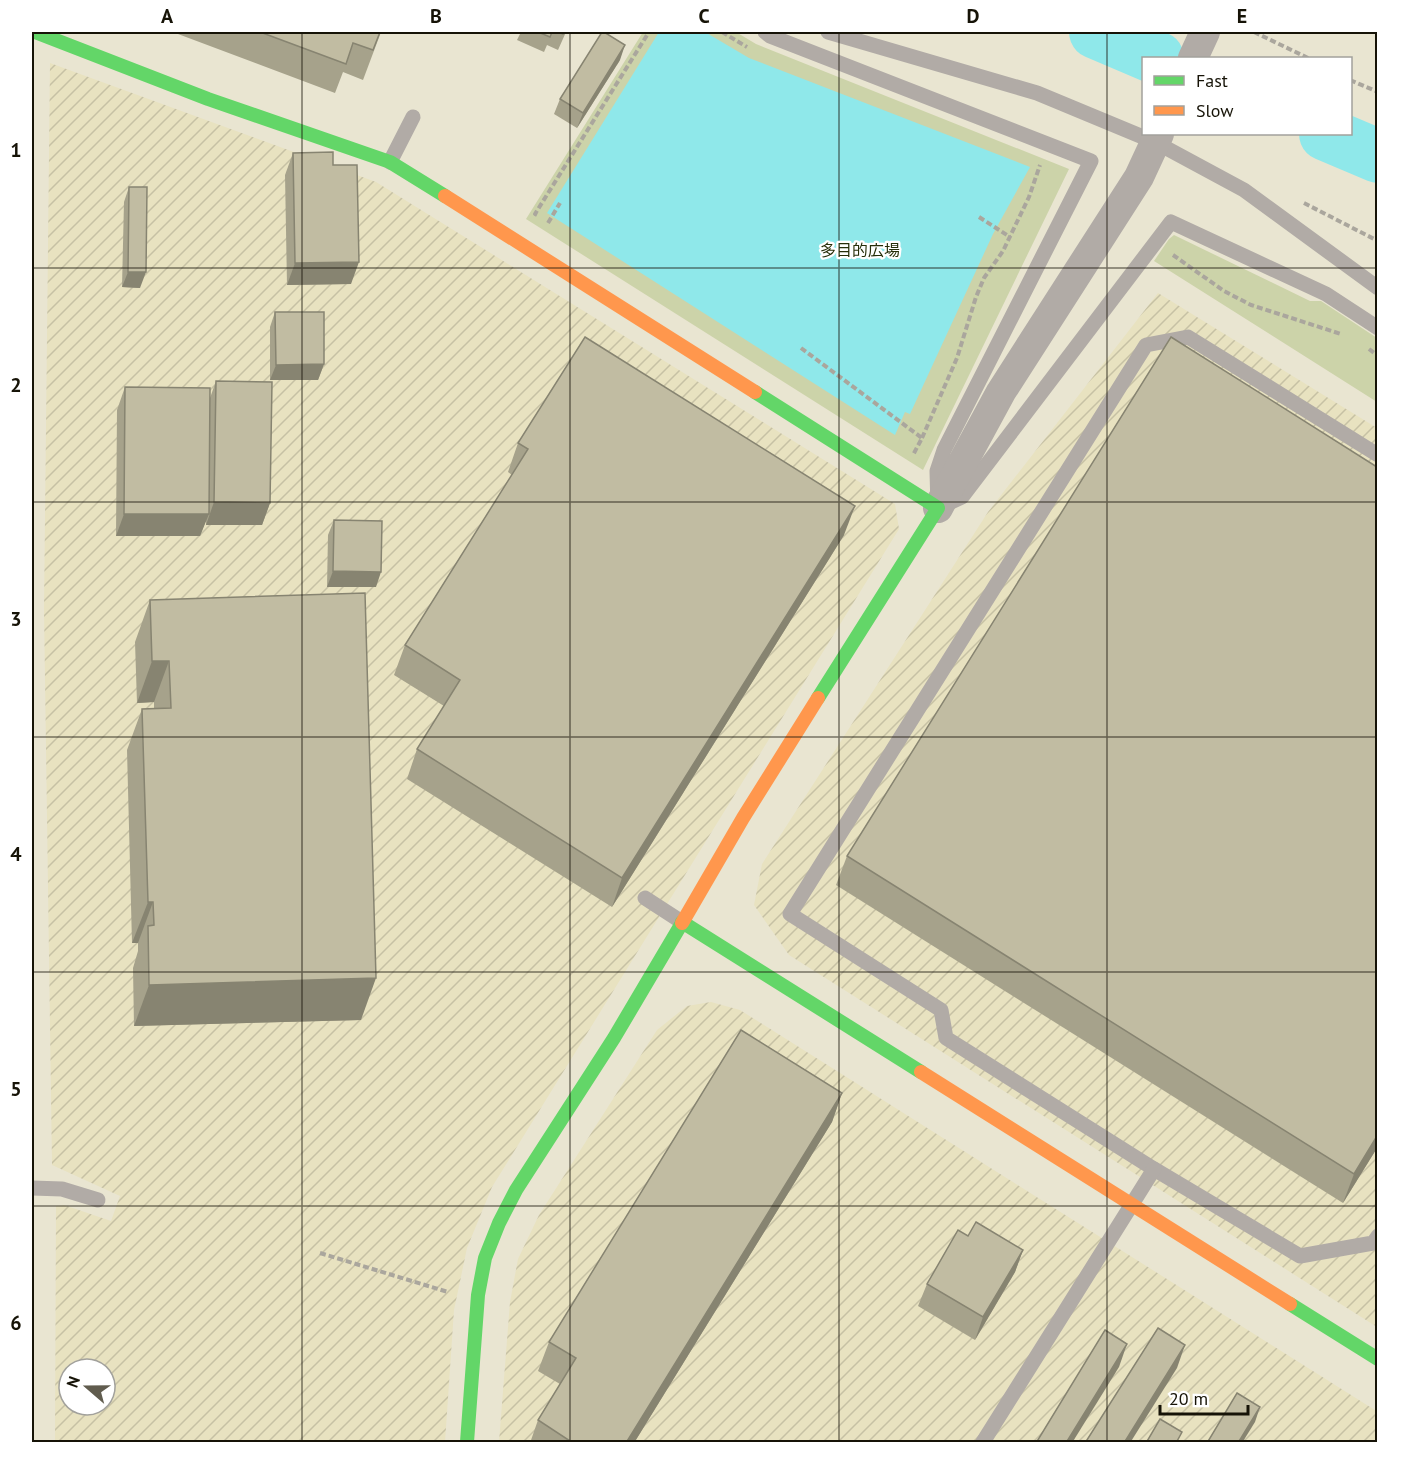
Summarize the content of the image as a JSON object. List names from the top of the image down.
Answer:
{
  "parks": ["多目的広場"],
  "legend": ["Fast", "Slow"],
  "scale_bar": "20 m",
  "north": "left",
  "grid": {
    "columns": [
      "A",
      "B",
      "C",
      "D",
      "E"
    ],
    "rows": [
      "1",
      "2",
      "3",
      "4",
      "5",
      "6"
    ]
  }
}
